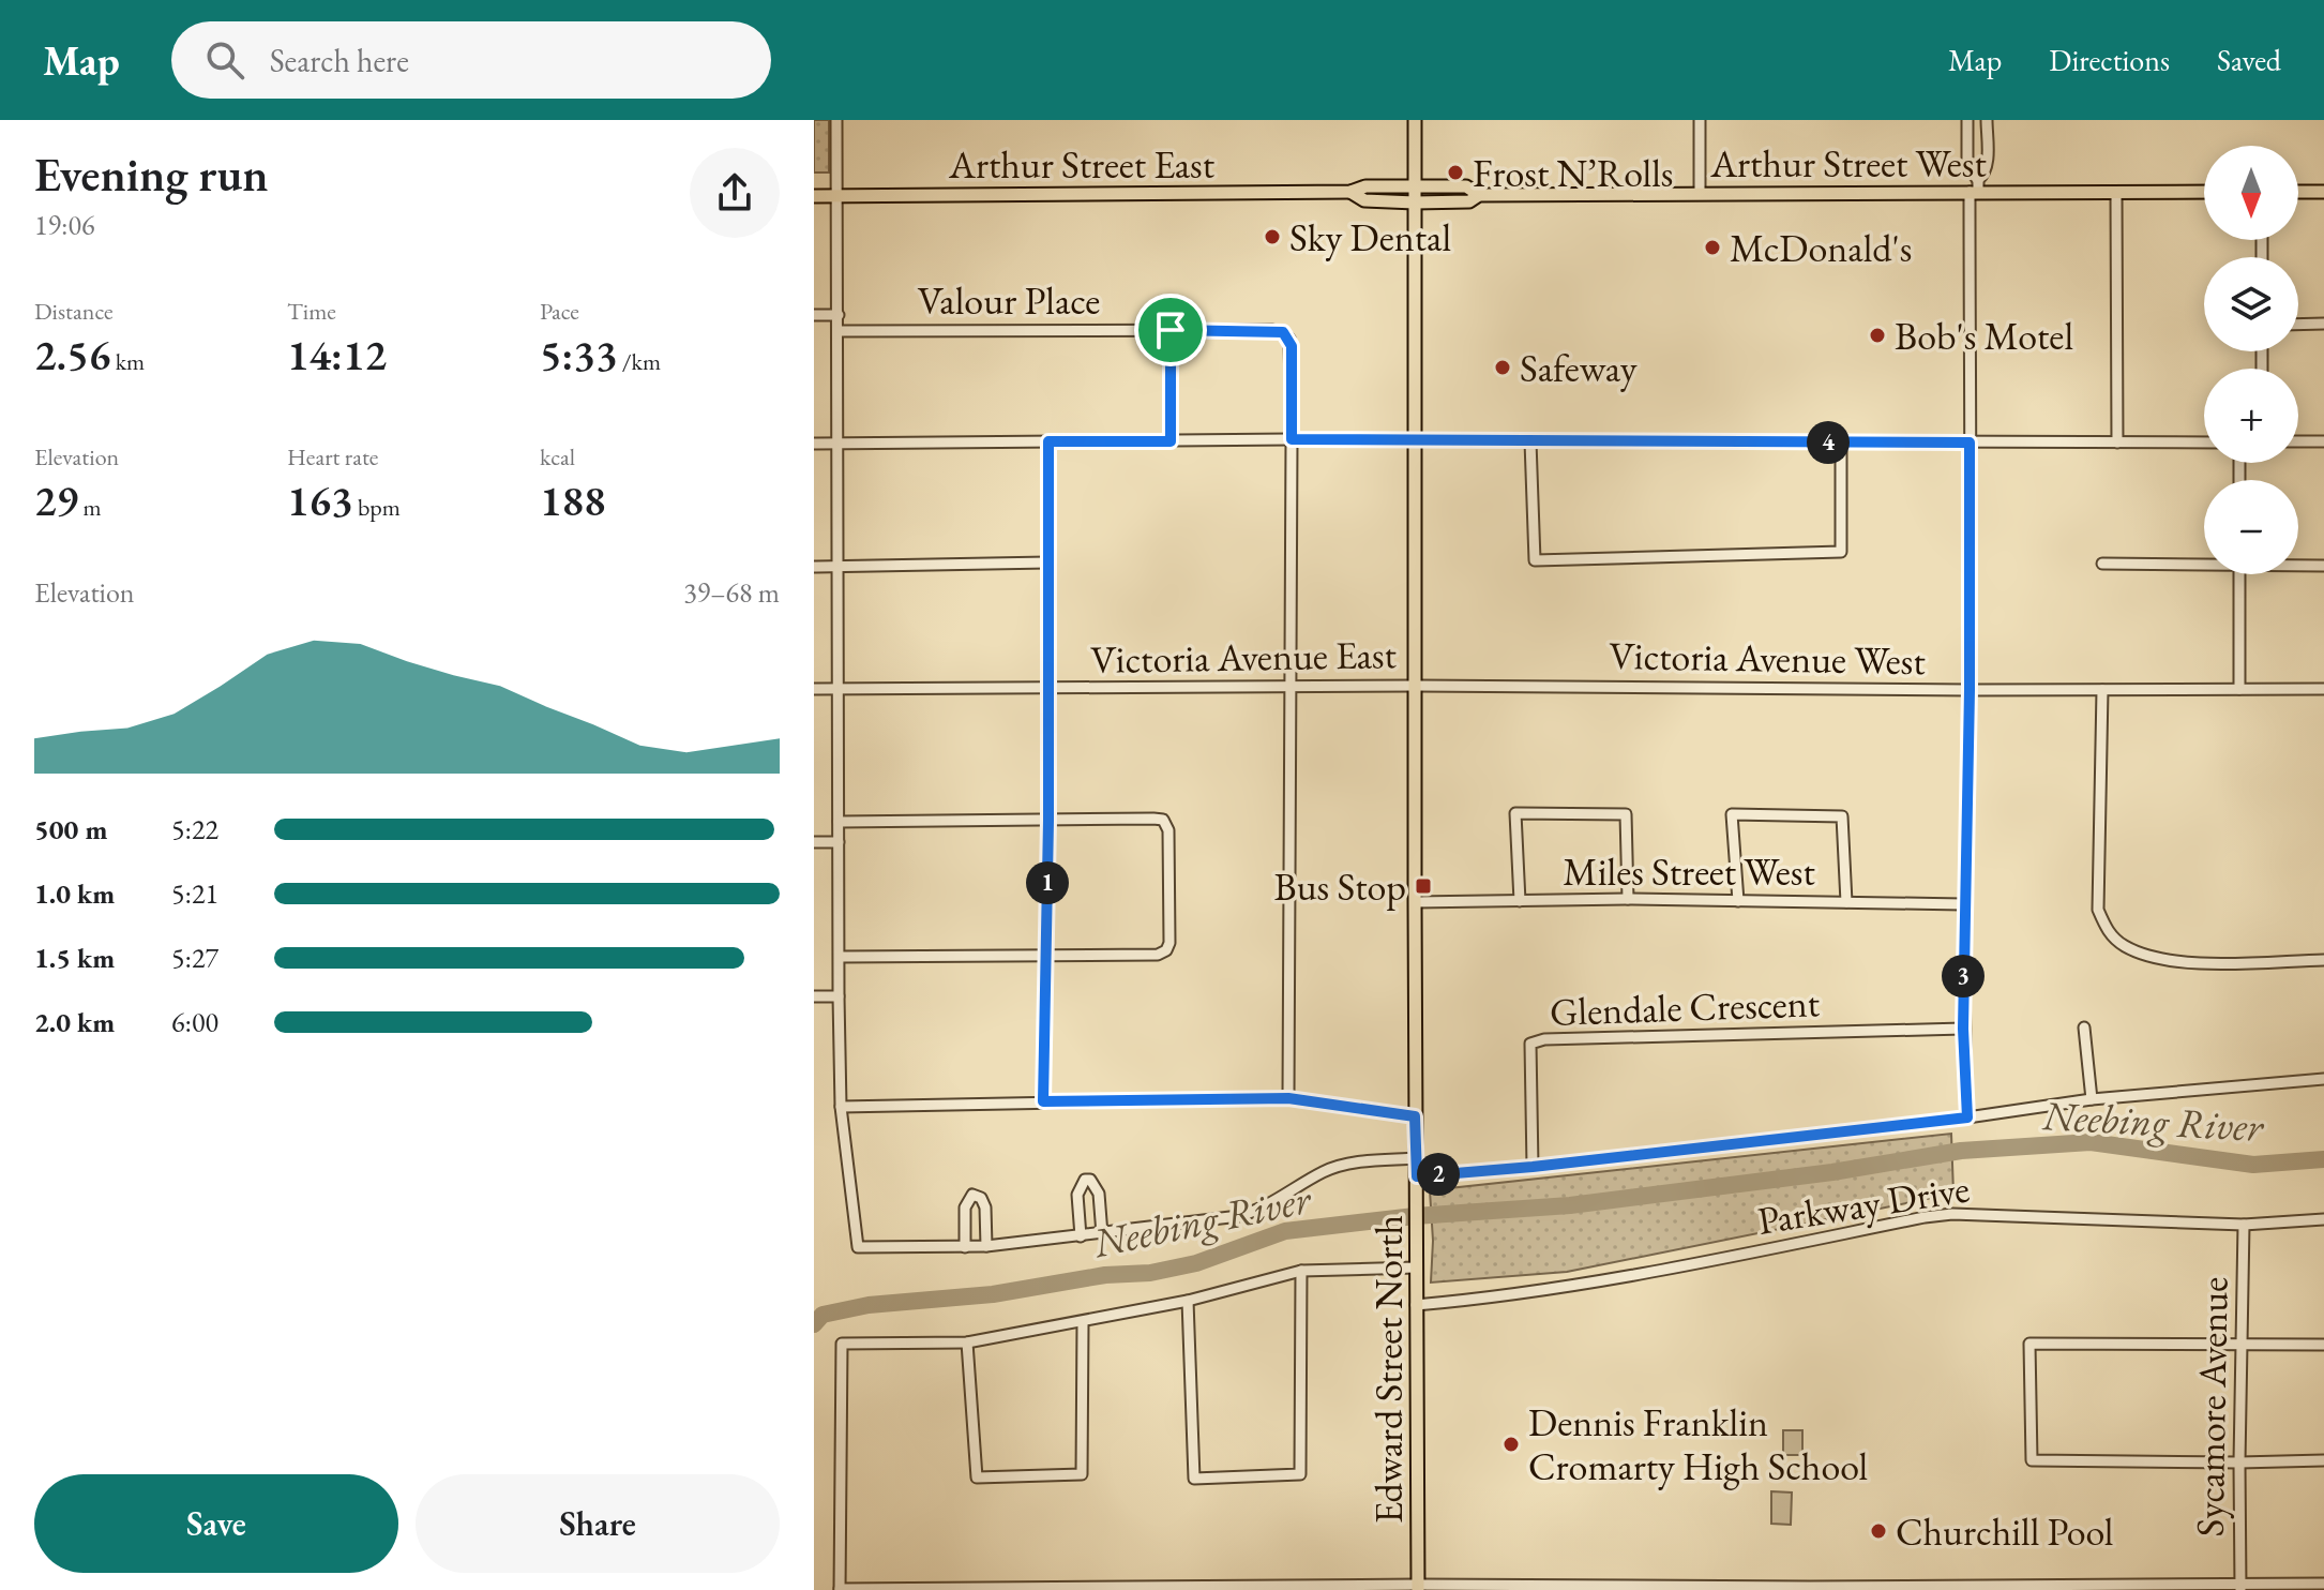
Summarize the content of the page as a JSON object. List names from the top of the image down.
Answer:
{
  "streets": {
    "main road": ["Arthur Street West", "Arthur Street East", "Edward Street North"],
    "street": [
      "Valour Place",
      "Victoria Avenue East",
      "Victoria Avenue West",
      "Miles Street West",
      "Glendale Crescent",
      "Parkway Drive",
      "Sycamore Avenue"
    ]
  },
  "crossings": [
    ["Arthur Street West", "Arthur Street East"],
    ["Arthur Street West", "Edward Street North"],
    ["Arthur Street East", "Edward Street North"],
    ["Victoria Avenue East", "Victoria Avenue West"],
    ["Victoria Avenue East", "Edward Street North"],
    ["Victoria Avenue West", "Edward Street North"],
    ["Miles Street West", "Edward Street North"],
    ["Parkway Drive", "Edward Street North"],
    ["Parkway Drive", "Sycamore Avenue"]
  ],
  "water": ["Neebing River"],
  "places": {
    "other": [
      "Frost N’Rolls",
      "Sky Dental",
      "McDonald's",
      "Bob's Motel",
      "Safeway",
      "Dennis Franklin Cromarty High School",
      "Churchill Pool"
    ],
    "transit": ["Bus Stop"]
  },
  "north": "bottom",
  "page": {
    "header": "Map",
    "search": "Search here",
    "nav": ["Map", "Directions", "Saved"],
    "heading": ["Evening run", "19:06"],
    "map_buttons": ["+", "−"],
    "stats": [
      ["Distance", "2.56 km"],
      ["Time", "14:12"],
      ["Pace", "5:33 /km"],
      ["Elevation", "29 m"],
      ["Heart rate", "163 bpm"],
      ["kcal", "188"]
    ],
    "pins": [
      "4",
      "1",
      "3",
      "2"
    ],
    "chart": ["Elevation", "39–68 m"],
    "list": [
      {
        "name": "500 m",
        "note": "5:22"
      },
      {
        "name": "1.0 km",
        "note": "5:21"
      },
      {
        "name": "1.5 km",
        "note": "5:27"
      },
      {
        "name": "2.0 km",
        "note": "6:00"
      }
    ],
    "buttons": ["Save", "Share"]
  }
}
